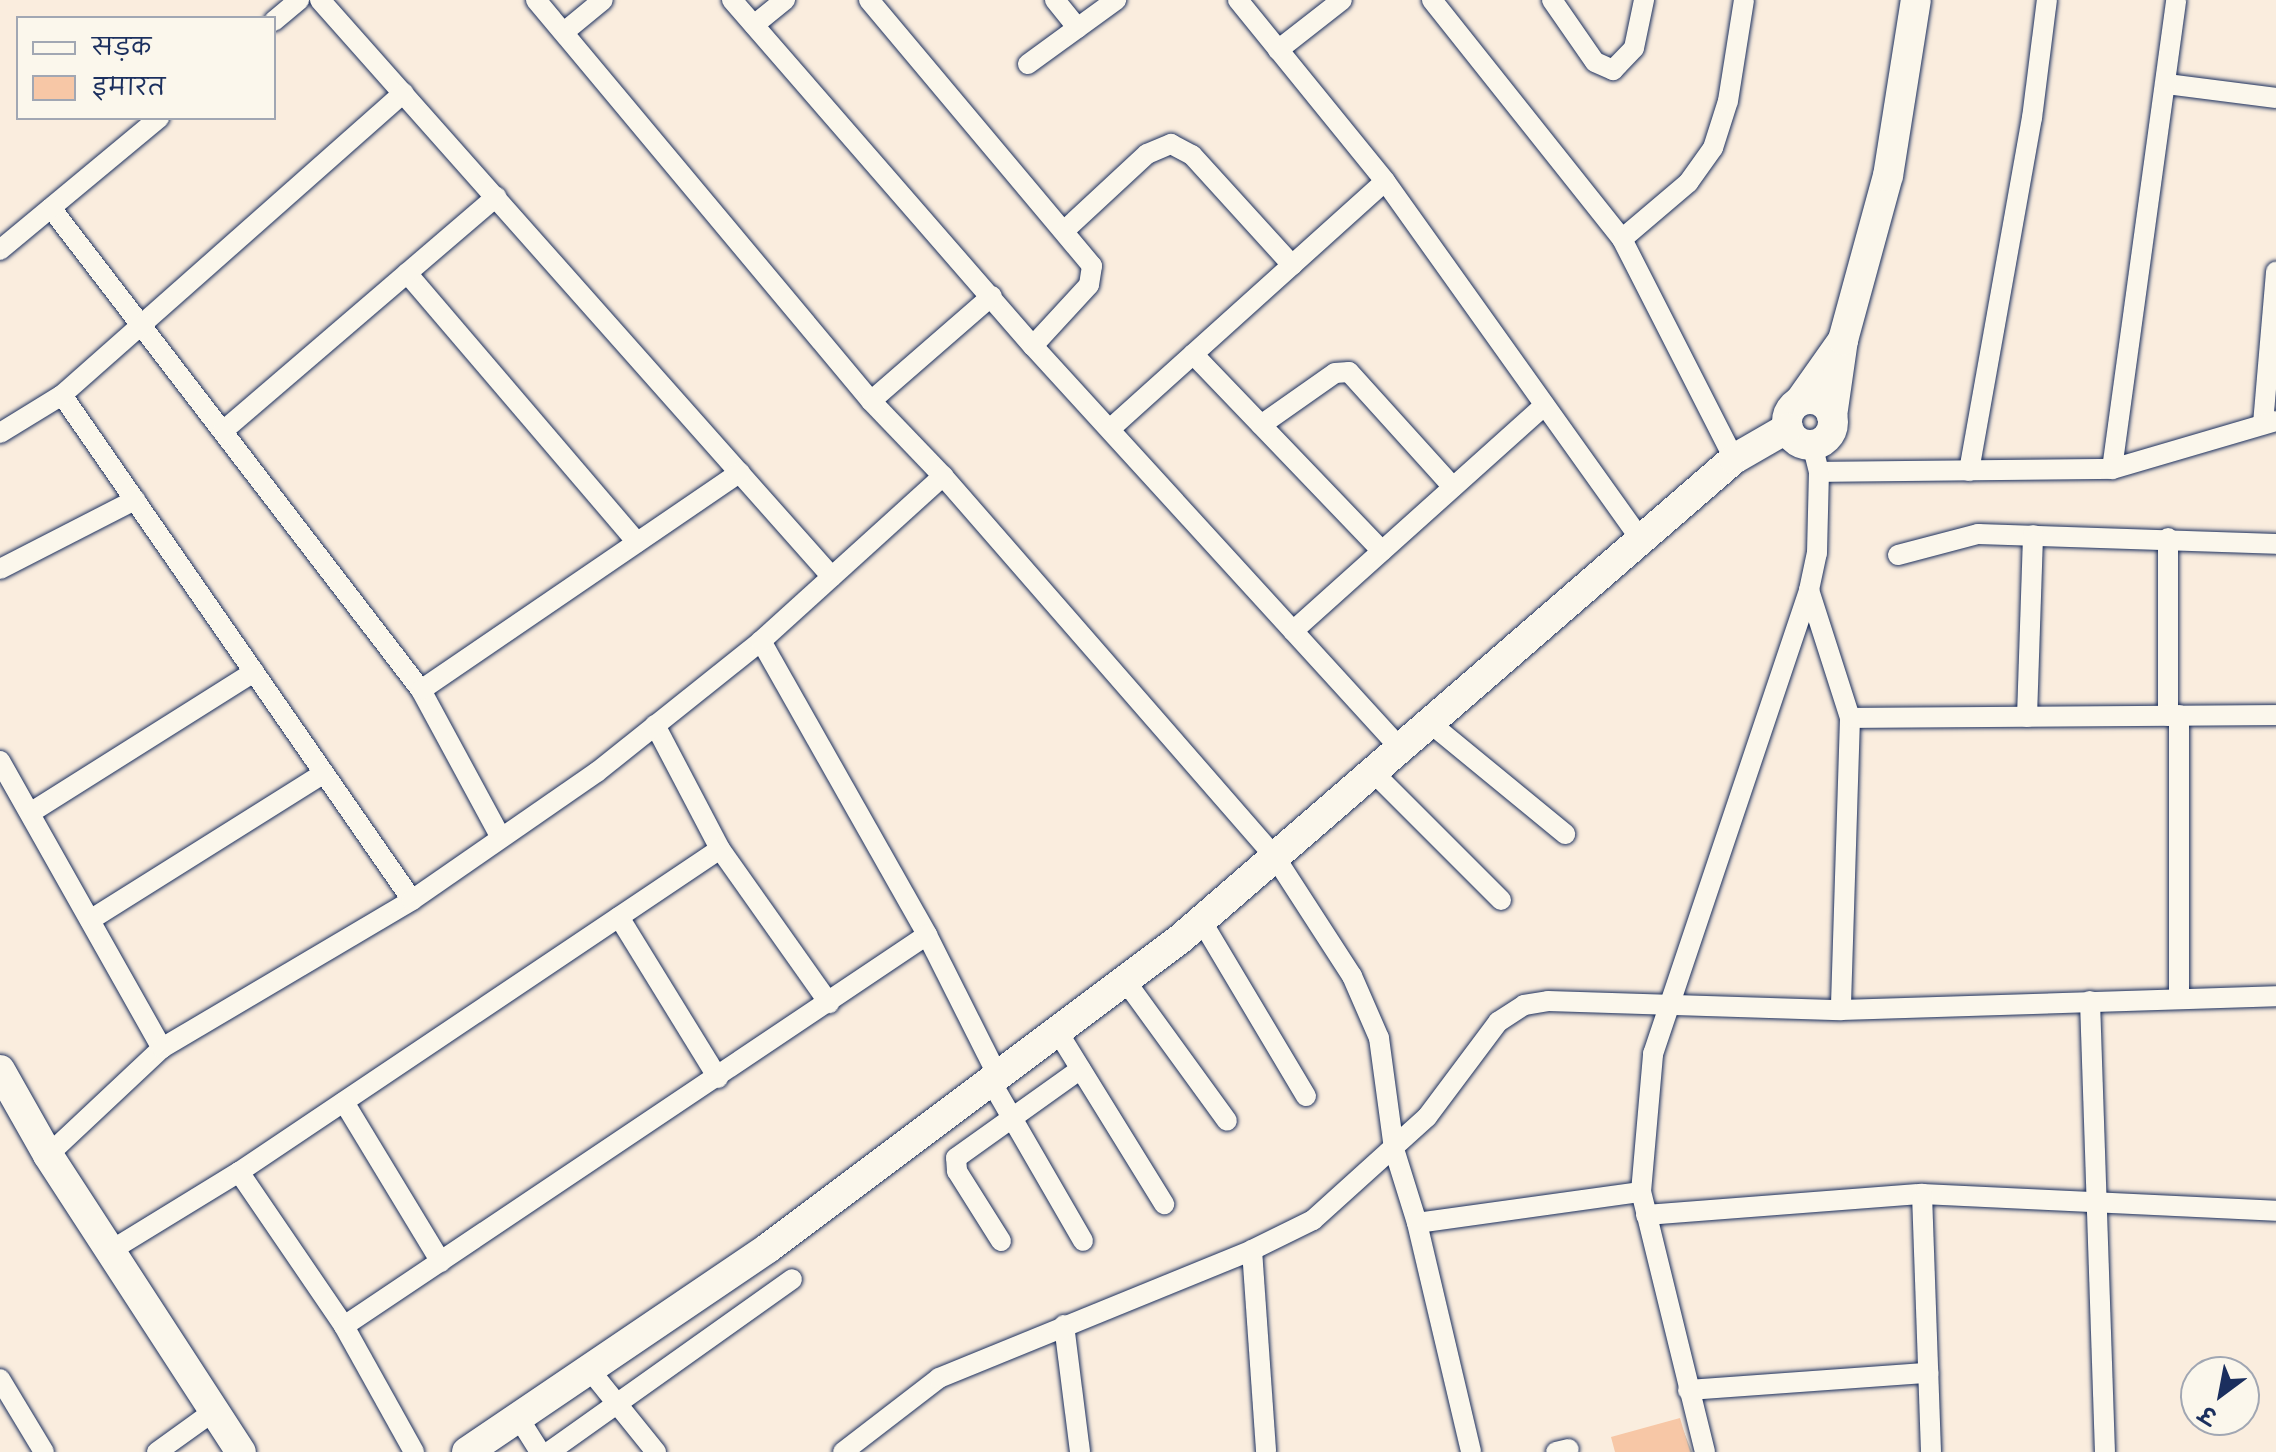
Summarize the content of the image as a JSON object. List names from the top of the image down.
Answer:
{
  "legend": ["सड़क", "इमारत"],
  "north": "bottom left"
}
